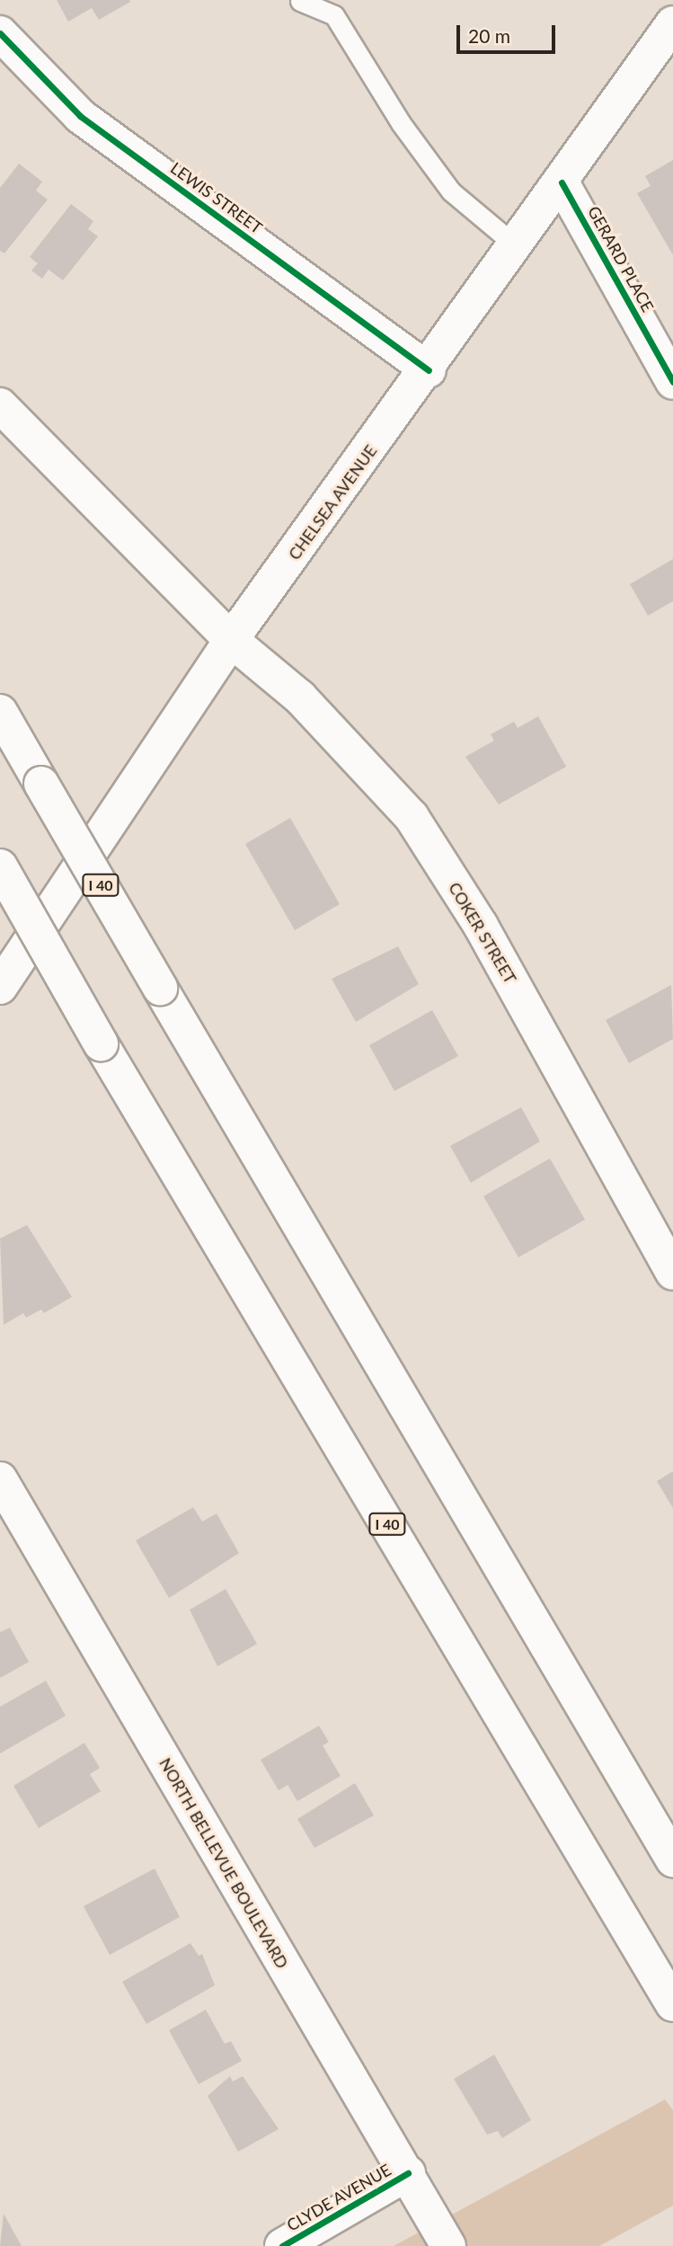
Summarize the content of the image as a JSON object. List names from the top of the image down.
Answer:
{
  "streets": {
    "main road": [
      "LEWIS STREET",
      "GERARD PLACE",
      "CHELSEA AVENUE",
      "I 40",
      "COKER STREET",
      "NORTH BELLEVUE BOULEVARD",
      "CLYDE AVENUE"
    ]
  },
  "crossings": [
    ["LEWIS STREET", "CHELSEA AVENUE"],
    ["GERARD PLACE", "CHELSEA AVENUE"],
    ["CHELSEA AVENUE", "COKER STREET"],
    ["NORTH BELLEVUE BOULEVARD", "CLYDE AVENUE"]
  ],
  "scale_bar": "20 m"
}
